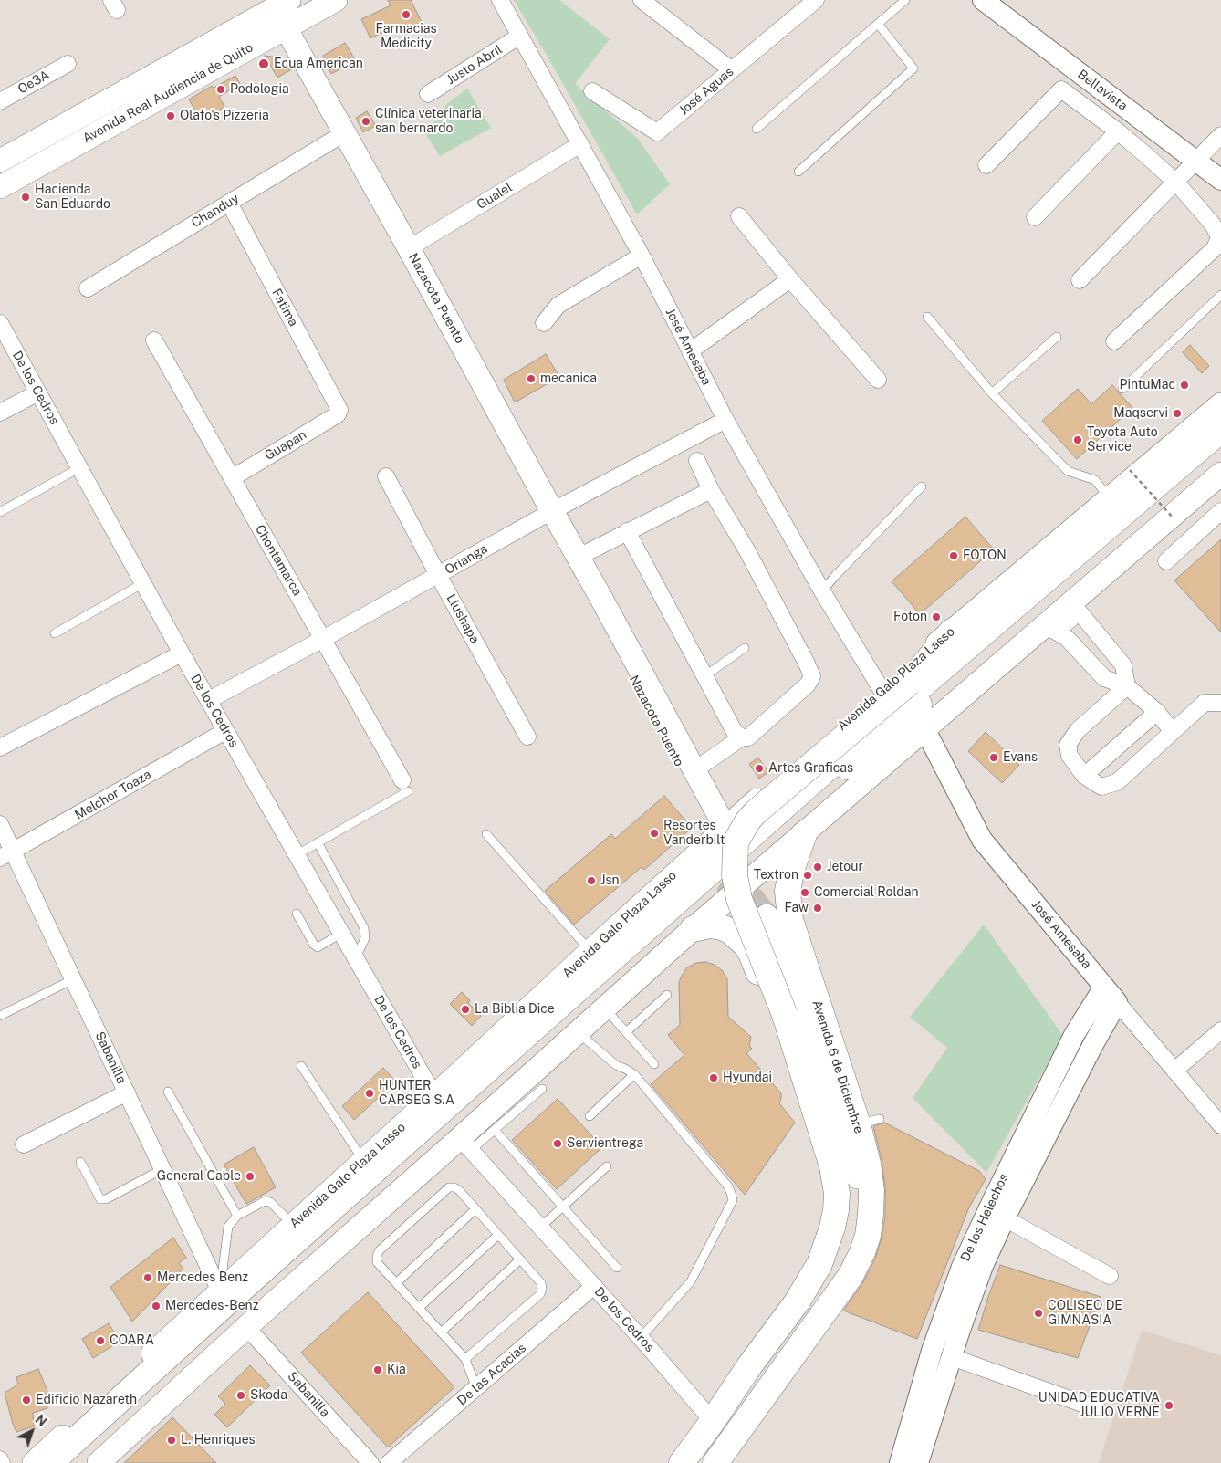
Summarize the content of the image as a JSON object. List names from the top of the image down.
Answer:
{
  "streets": {
    "main road": [
      "Avenida Real Audiencia de Quito",
      "Nazacota Puento",
      "Avenida Galo Plaza Lasso",
      "Avenida 6 de Diciembre"
    ],
    "street": [
      "Justo Abril",
      "Oe3A",
      "Bellavista",
      "José Aguas",
      "Gualel",
      "Chanduy",
      "Fatima",
      "José Amesaba",
      "De los Cedros",
      "Guapan",
      "Orianga",
      "Chontamarca",
      "Llushapa",
      "Melchor Toaza",
      "Sabanilla",
      "De los Helechos",
      "De las Acacias"
    ]
  },
  "crossings": [
    ["Justo Abril", "José Amesaba"],
    ["Avenida Real Audiencia de Quito", "Nazacota Puento"],
    ["Gualel", "Nazacota Puento"],
    ["Gualel", "José Amesaba"],
    ["Chanduy", "Nazacota Puento"],
    ["Chanduy", "Fatima"],
    ["Nazacota Puento", "Orianga"],
    ["Nazacota Puento", "Avenida Galo Plaza Lasso"],
    ["Fatima", "Guapan"],
    ["José Amesaba", "Orianga"],
    ["José Amesaba", "Avenida Galo Plaza Lasso"],
    ["José Amesaba", "De los Helechos"],
    ["De los Cedros", "Orianga"],
    ["De los Cedros", "Avenida Galo Plaza Lasso"],
    ["De los Cedros", "Melchor Toaza"],
    ["De los Cedros", "De las Acacias"],
    ["Guapan", "Chontamarca"],
    ["Orianga", "Chontamarca"],
    ["Orianga", "Llushapa"],
    ["Avenida Galo Plaza Lasso", "Sabanilla"],
    ["Melchor Toaza", "Sabanilla"]
  ],
  "places": [
    "Farmacias Medicity",
    "Ecua American",
    "Podologia",
    "Olafo's Pizzeria",
    "Clínica veterinaria san bernardo",
    "Hacienda San Eduardo",
    "mecanica",
    "PintuMac",
    "Maqservi",
    "Toyota Auto Service",
    "FOTON",
    "Foton",
    "Evans",
    "Artes Graficas",
    "Resortes Vanderbilt",
    "Jetour",
    "Textron",
    "Jsn",
    "Comercial Roldan",
    "Faw",
    "La Biblia Dice",
    "Hyundai",
    "HUNTER CARSEG S.A",
    "Servientrega",
    "General Cable",
    "Mercedes Benz",
    "Mercedes-Benz",
    "COLISEO DE GIMNASIA",
    "COARA",
    "Kia",
    "Skoda",
    "Edificio Nazareth",
    "UNIDAD EDUCATIVA JULIO VERNE",
    "L. Henriques"
  ],
  "north": "top right"
}
